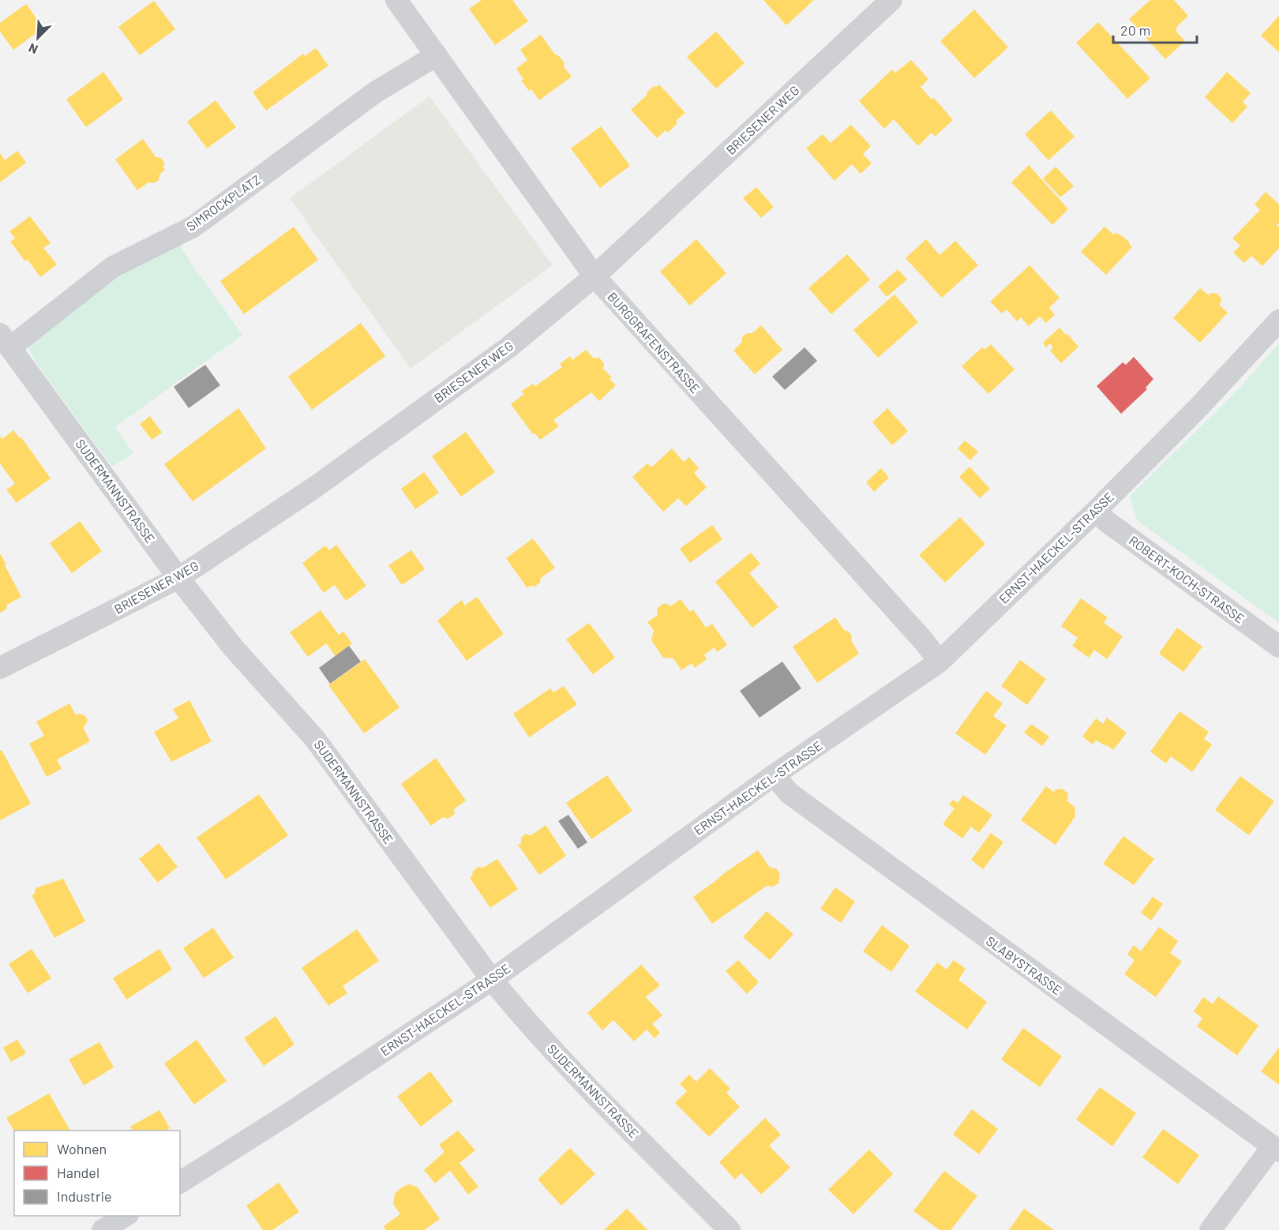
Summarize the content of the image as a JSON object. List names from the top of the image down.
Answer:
{
  "streets": {
    "street": [
      "BRIESENER WEG",
      "SIMROCKPLATZ",
      "BURGGRAFENSTRASSE",
      "SUDERMANNSTRASSE",
      "ERNST-HAECKEL-STRASSE",
      "ROBERT-KOCH-STRASSE",
      "SLABYSTRASSE"
    ]
  },
  "crossings": [
    ["BRIESENER WEG", "BURGGRAFENSTRASSE"],
    ["BRIESENER WEG", "SUDERMANNSTRASSE"],
    ["SIMROCKPLATZ", "BURGGRAFENSTRASSE"],
    ["SIMROCKPLATZ", "SUDERMANNSTRASSE"],
    ["BURGGRAFENSTRASSE", "ERNST-HAECKEL-STRASSE"],
    ["SUDERMANNSTRASSE", "ERNST-HAECKEL-STRASSE"],
    ["ERNST-HAECKEL-STRASSE", "ROBERT-KOCH-STRASSE"],
    ["ERNST-HAECKEL-STRASSE", "SLABYSTRASSE"]
  ],
  "legend": ["Wohnen", "Handel", "Industrie"],
  "scale_bar": "20 m",
  "north": "bottom left"
}
